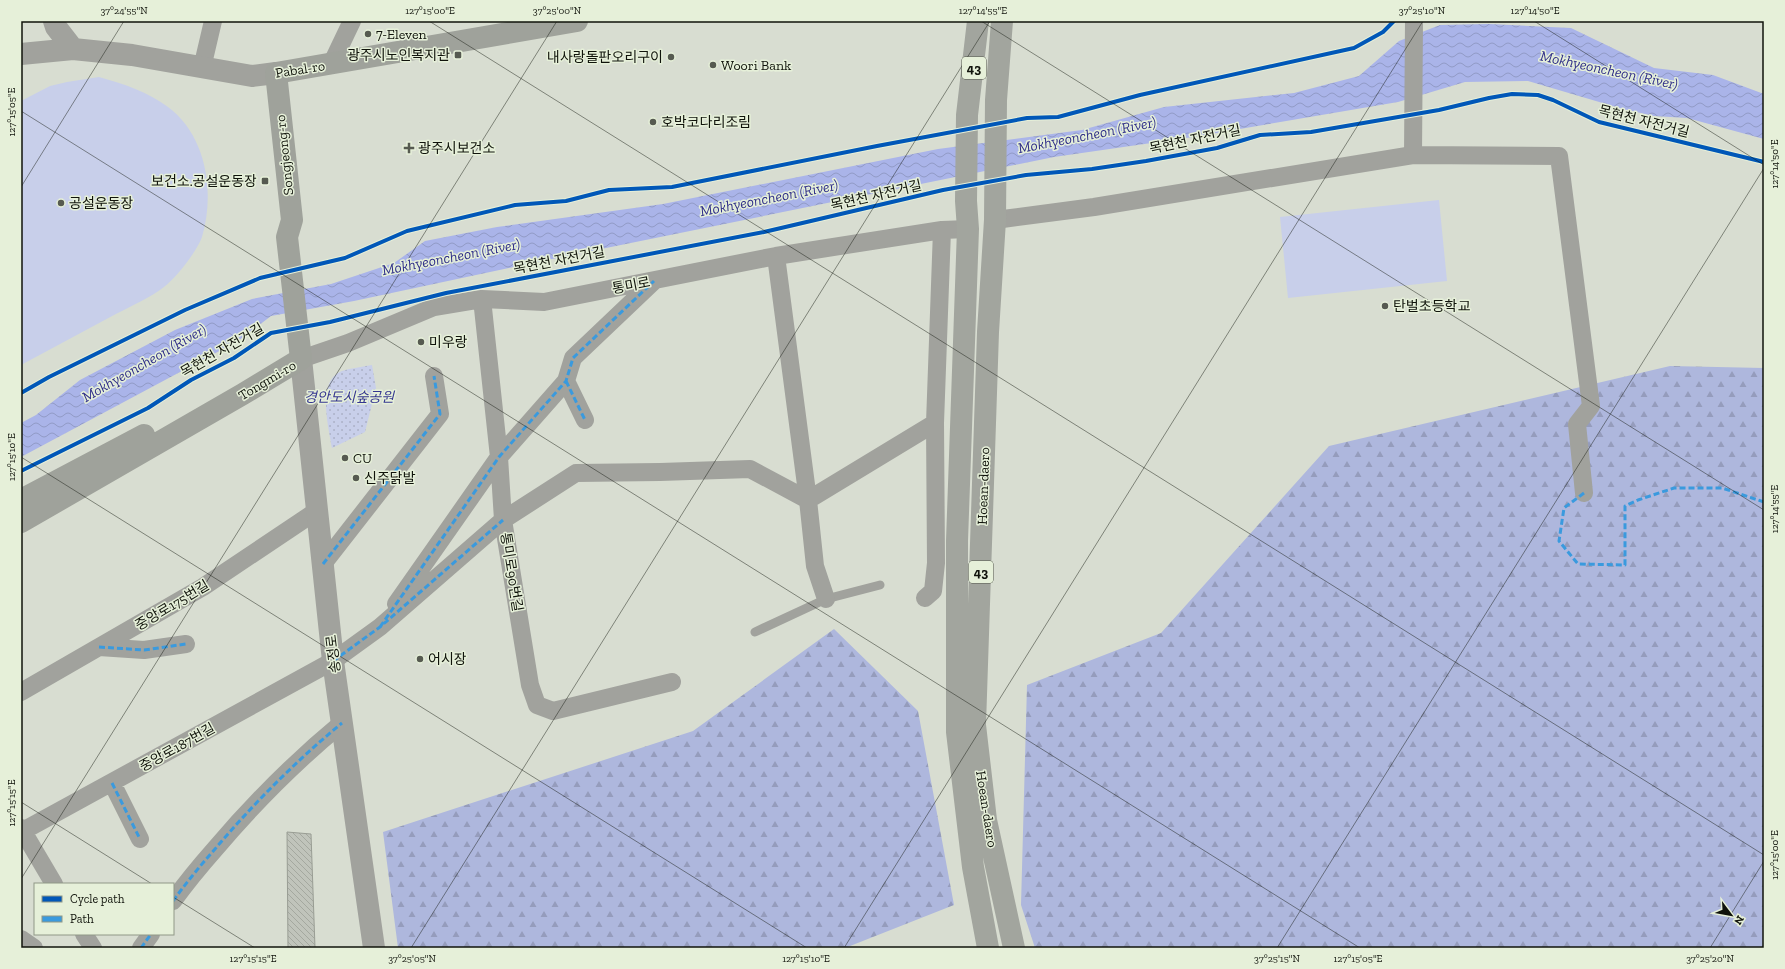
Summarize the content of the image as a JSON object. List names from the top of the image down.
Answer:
{
  "streets": {
    "main road": [
      "43",
      "Pabal-ro",
      "Songjeong-ro",
      "Tongmi-ro",
      "Hoean-daero"
    ],
    "street": [
      "통미로",
      "통미로90번길",
      "중앙로175번길",
      "송정로",
      "중앙로187번길"
    ],
    "cycle path": ["목현천 자전거길"]
  },
  "crossings": [
    ["Pabal-ro", "Songjeong-ro"],
    ["Songjeong-ro", "통미로"],
    ["Songjeong-ro", "Tongmi-ro"],
    ["Songjeong-ro", "송정로"],
    ["통미로", "Tongmi-ro"],
    ["통미로", "Hoean-daero"],
    ["통미로", "통미로90번길"],
    ["통미로", "송정로"],
    ["Tongmi-ro", "송정로"],
    ["중앙로175번길", "송정로"],
    ["송정로", "중앙로187번길"]
  ],
  "water": ["Mokhyeoncheon (River)"],
  "parks": ["경안도시숲공원"],
  "places": {
    "other": [
      "7-Eleven",
      "내사랑돌판오리구이",
      "Woori Bank",
      "호박코다리조림",
      "공설운동장",
      "탄벌초등학교",
      "미우랑",
      "CU",
      "신주닭발",
      "어시장"
    ],
    "transit": ["광주시노인복지관", "보건소.공설운동장"],
    "health": ["광주시보건소"]
  },
  "legend": ["Cycle path", "Path"],
  "north": "bottom right",
  "coordinates": [
    "37°24'55\"N",
    "127°15'00\"E",
    "37°25'00\"N",
    "127°14'55\"E",
    "37°25'10\"N",
    "127°14'50\"E",
    "127°15'05\"E",
    "127°15'10\"E",
    "127°15'15\"E",
    "37°25'05\"N",
    "37°25'15\"N",
    "37°25'20\"N"
  ]
}
